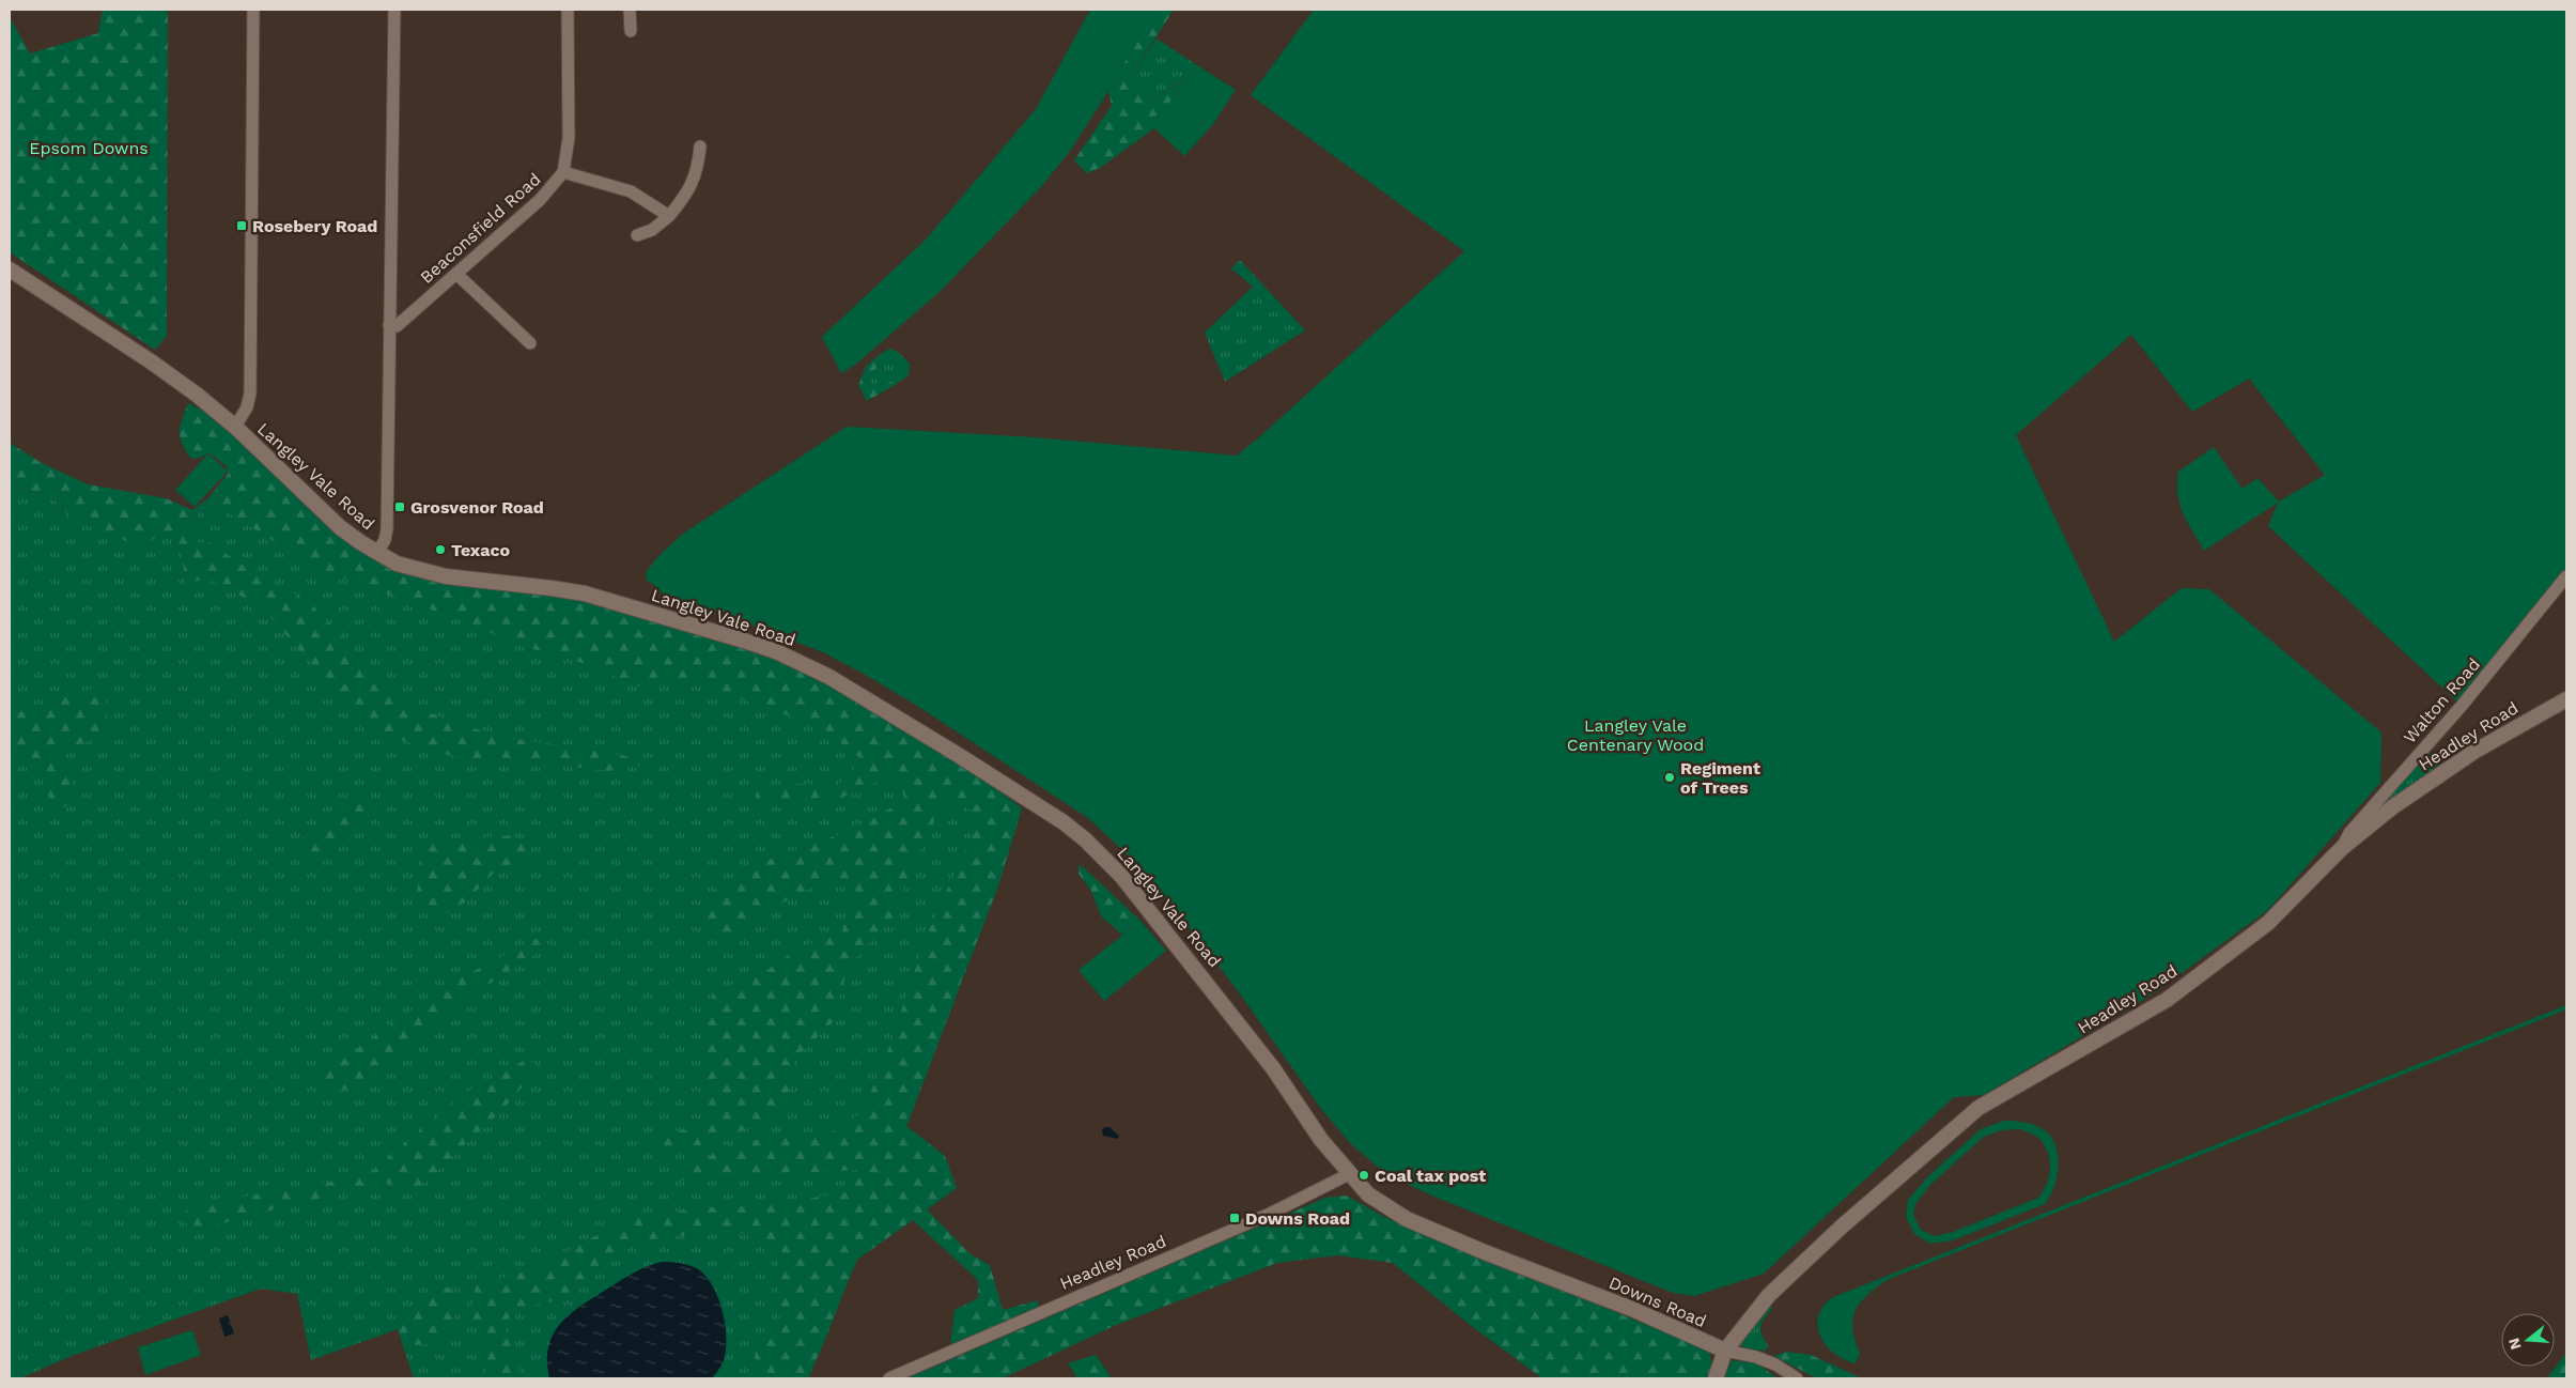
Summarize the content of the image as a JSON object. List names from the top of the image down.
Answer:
{
  "streets": {
    "street": [
      "Beaconsfield Road",
      "Langley Vale Road",
      "Walton Road",
      "Headley Road",
      "Downs Road"
    ]
  },
  "crossings": [
    ["Langley Vale Road", "Headley Road"],
    ["Langley Vale Road", "Downs Road"],
    ["Walton Road", "Headley Road"],
    ["Headley Road", "Downs Road"]
  ],
  "parks": ["Epsom Downs", "Langley Vale Centenary Wood"],
  "places": {
    "transit": ["Rosebery Road", "Grosvenor Road", "Downs Road"],
    "other": ["Texaco", "Regiment of Trees", "Coal tax post"]
  },
  "north": "left"
}
